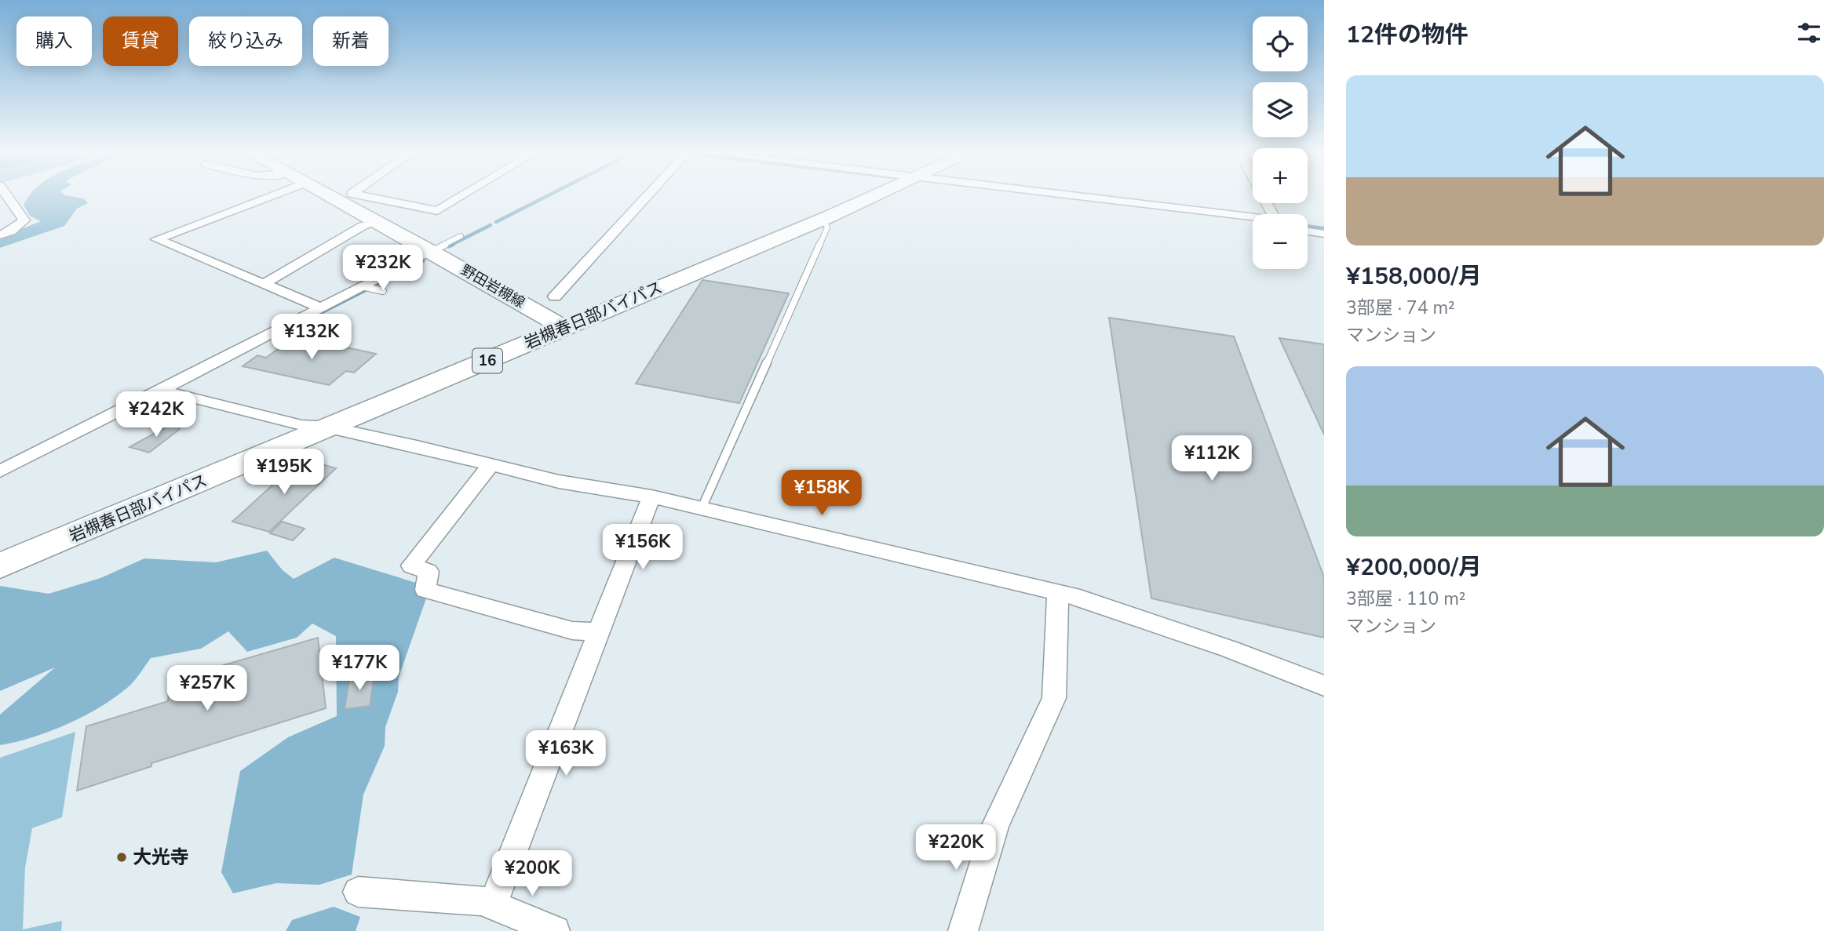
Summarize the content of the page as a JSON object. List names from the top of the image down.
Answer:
{
  "streets": {
    "highway": ["岩槻春日部バイパス", "16"],
    "main road": ["野田岩槻線"]
  },
  "crossings": [
    ["野田岩槻線", "岩槻春日部バイパス"]
  ],
  "places": ["大光寺"],
  "page": {
    "heading": "12件の物件",
    "map_buttons": ["+", "−"],
    "chip": [
      "購入",
      "賃貸",
      "絞り込み",
      "新着"
    ],
    "list": [
      {
        "name": "¥158,000/月",
        "note": "3部屋 · 74 m² · マンション"
      },
      {
        "name": "¥200,000/月",
        "note": "3部屋 · 110 m² · マンション"
      }
    ],
    "price": [
      "¥232K",
      "¥132K",
      "¥242K",
      "¥112K",
      "¥195K",
      "¥158K",
      "¥156K",
      "¥177K",
      "¥257K",
      "¥163K",
      "¥220K",
      "¥200K"
    ]
  }
}
